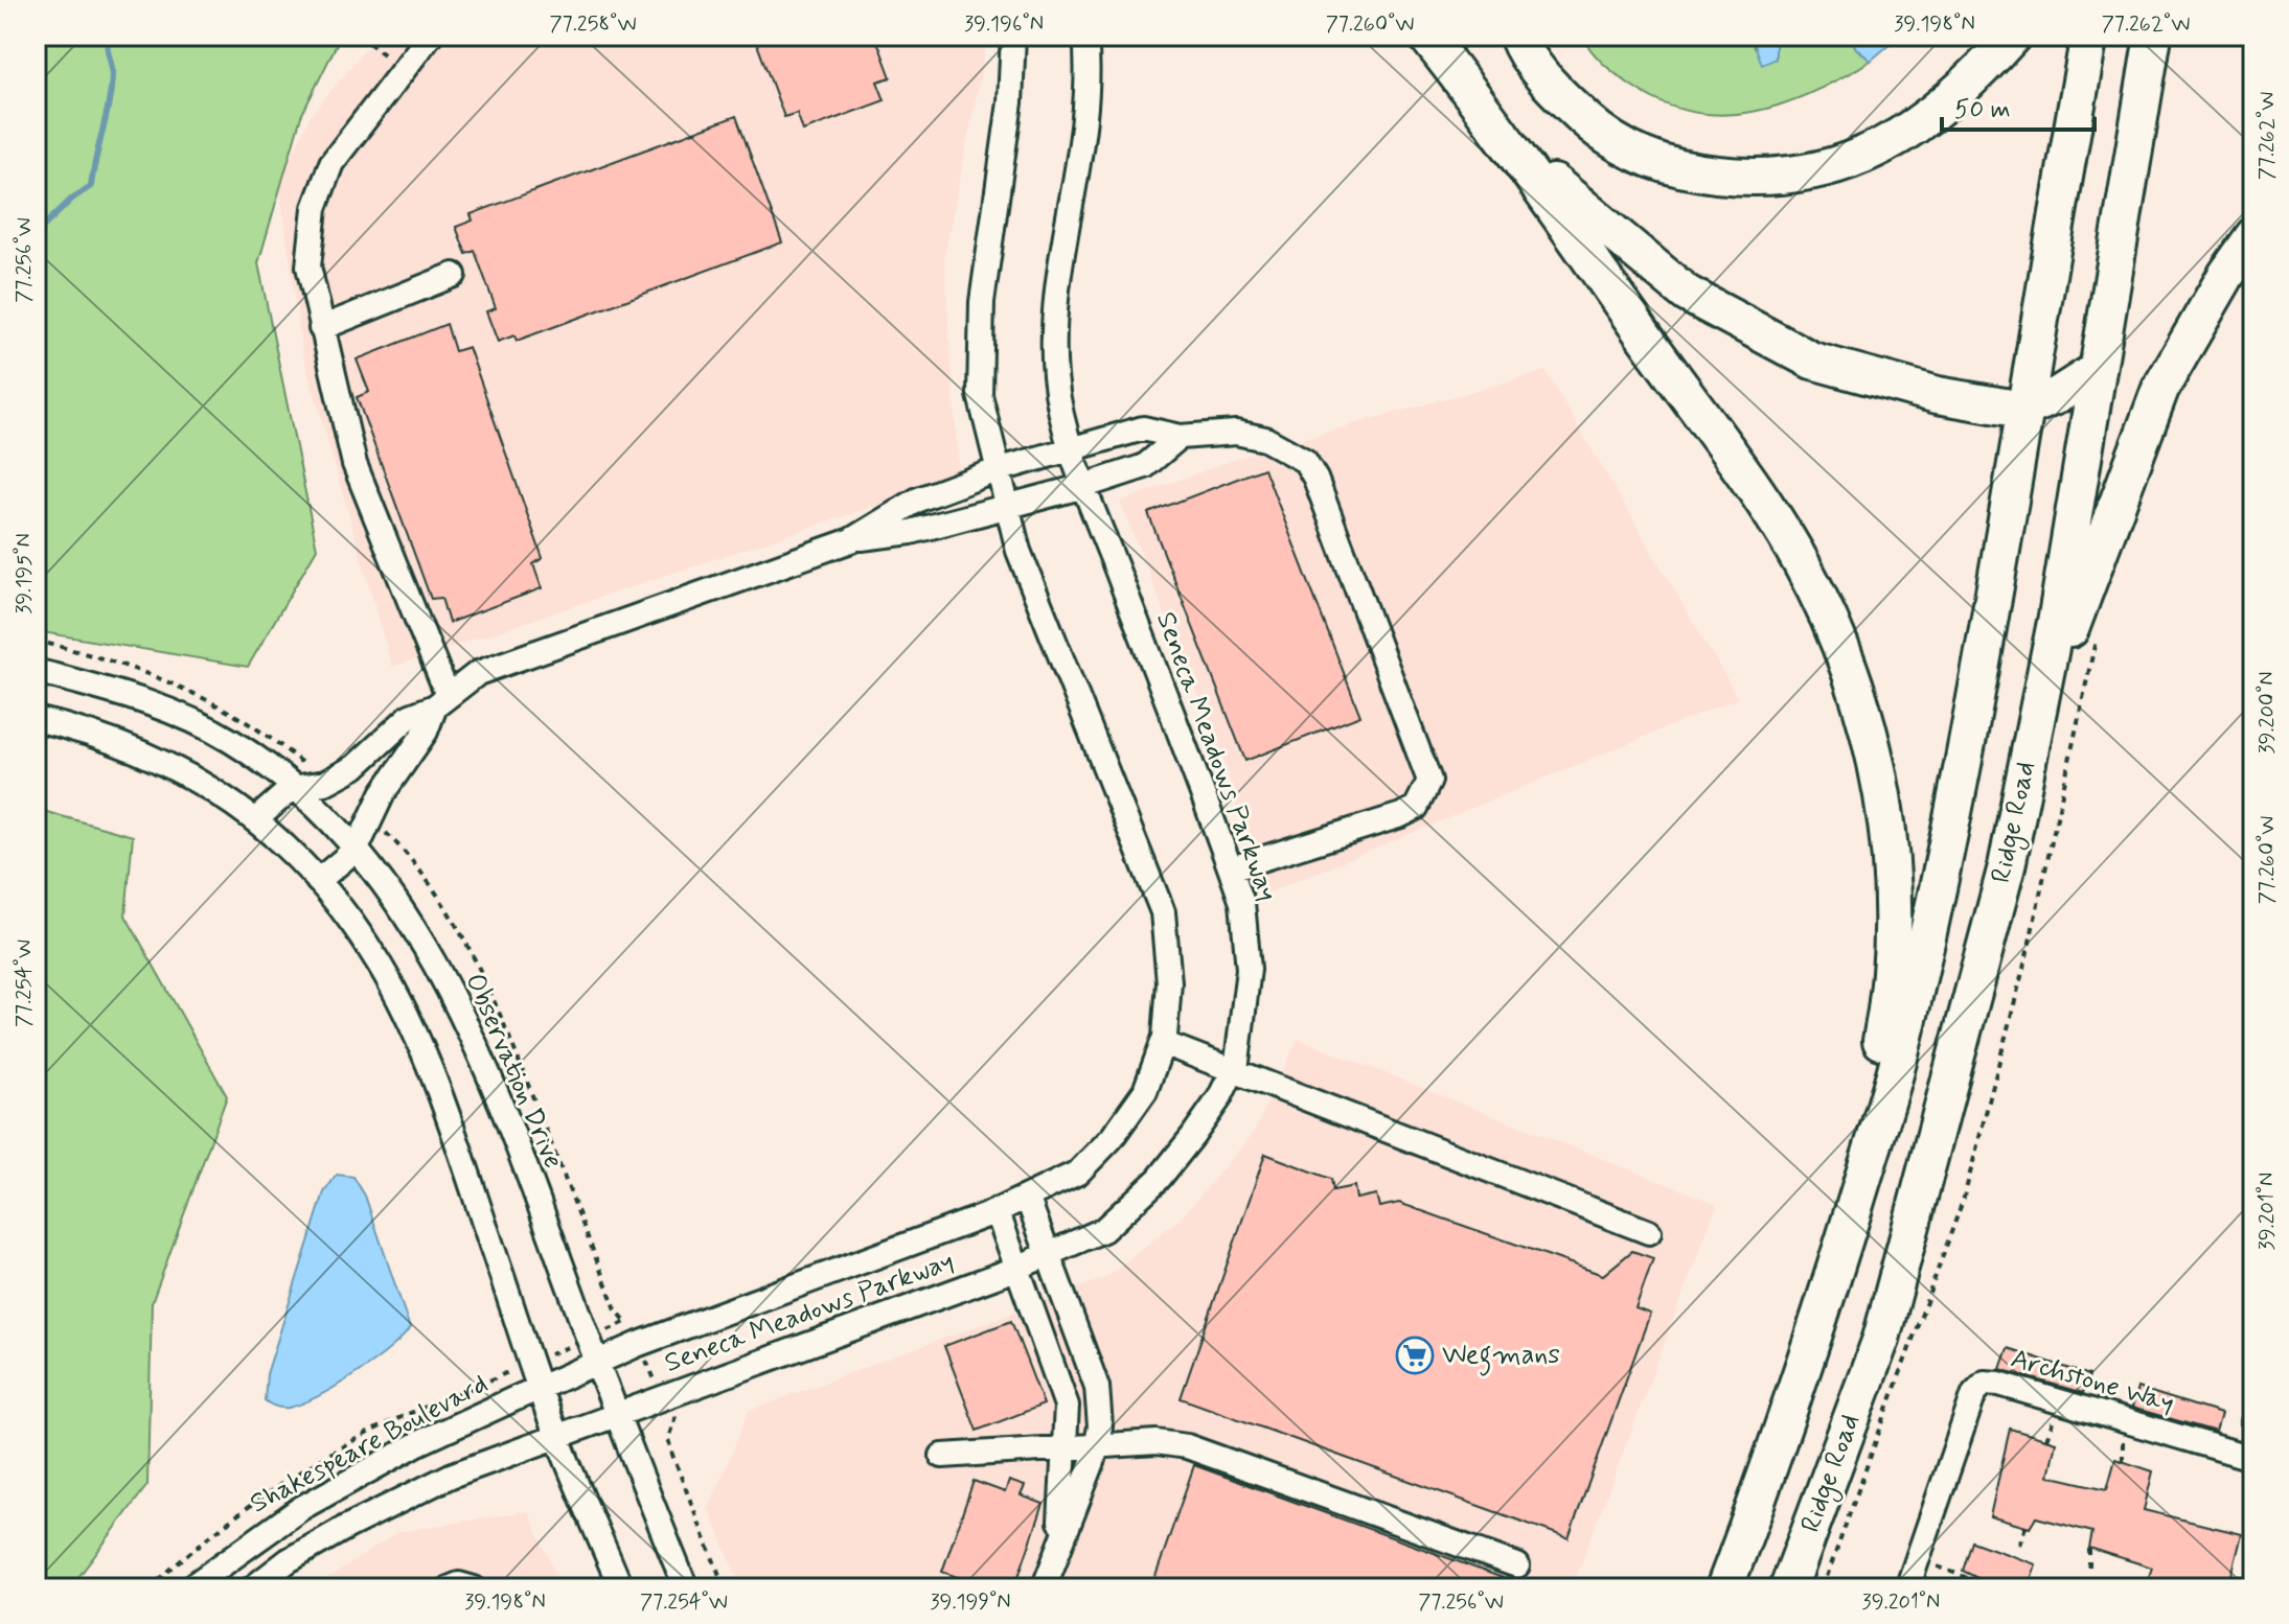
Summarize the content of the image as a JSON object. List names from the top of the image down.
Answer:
{
  "streets": {
    "highway": ["Ridge Road"],
    "street": [
      "Seneca Meadows Parkway",
      "Observation Drive",
      "Archstone Way",
      "Shakespeare Boulevard"
    ]
  },
  "crossings": [
    ["Seneca Meadows Parkway", "Observation Drive"],
    ["Seneca Meadows Parkway", "Shakespeare Boulevard"]
  ],
  "places": {
    "supermarket": ["Wegmans"]
  },
  "scale_bar": "50 m",
  "coordinates": [
    "77.258°W",
    "39.196°N",
    "77.260°W",
    "39.198°N",
    "77.262°W",
    "77.256°W",
    "39.195°N",
    "39.200°N",
    "77.254°W",
    "39.201°N",
    "39.199°N"
  ]
}
